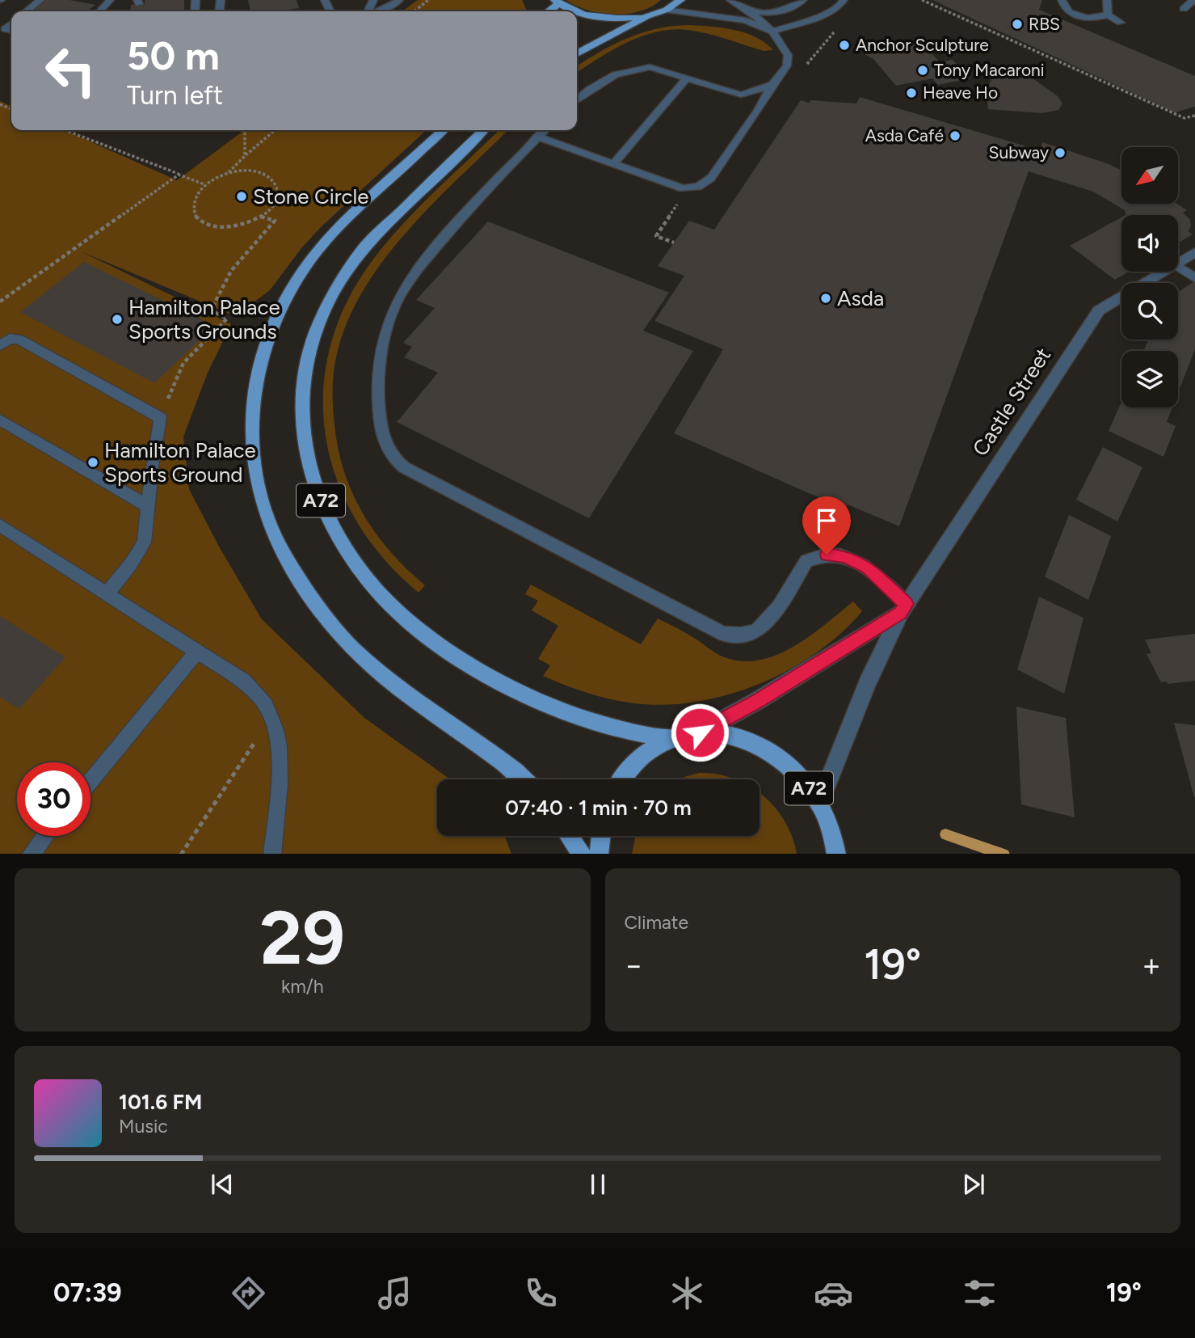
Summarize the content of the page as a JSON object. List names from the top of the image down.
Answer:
{
  "streets": {
    "main road": ["A72"],
    "street": ["Castle Street"]
  },
  "crossings": [
    ["Castle Street", "A72"]
  ],
  "places": [
    "RBS",
    "Anchor Sculpture",
    "Tony Macaroni",
    "Heave Ho",
    "Asda Café",
    "Subway",
    "Stone Circle",
    "Asda",
    "Hamilton Palace Sports Grounds",
    "Hamilton Palace Sports Ground"
  ],
  "north": "bottom left",
  "page": {
    "turn": ["50 m", "Turn left"],
    "limit": "30",
    "trip": "07:40 · 1 min · 70 m",
    "tile": [
      ["29", "km/h"],
      "Climate"
    ],
    "heat": ["−", "19°", "+"],
    "song": ["101.6 FM", "Music"],
    "tabs": ["07:39", "19°"]
  }
}
